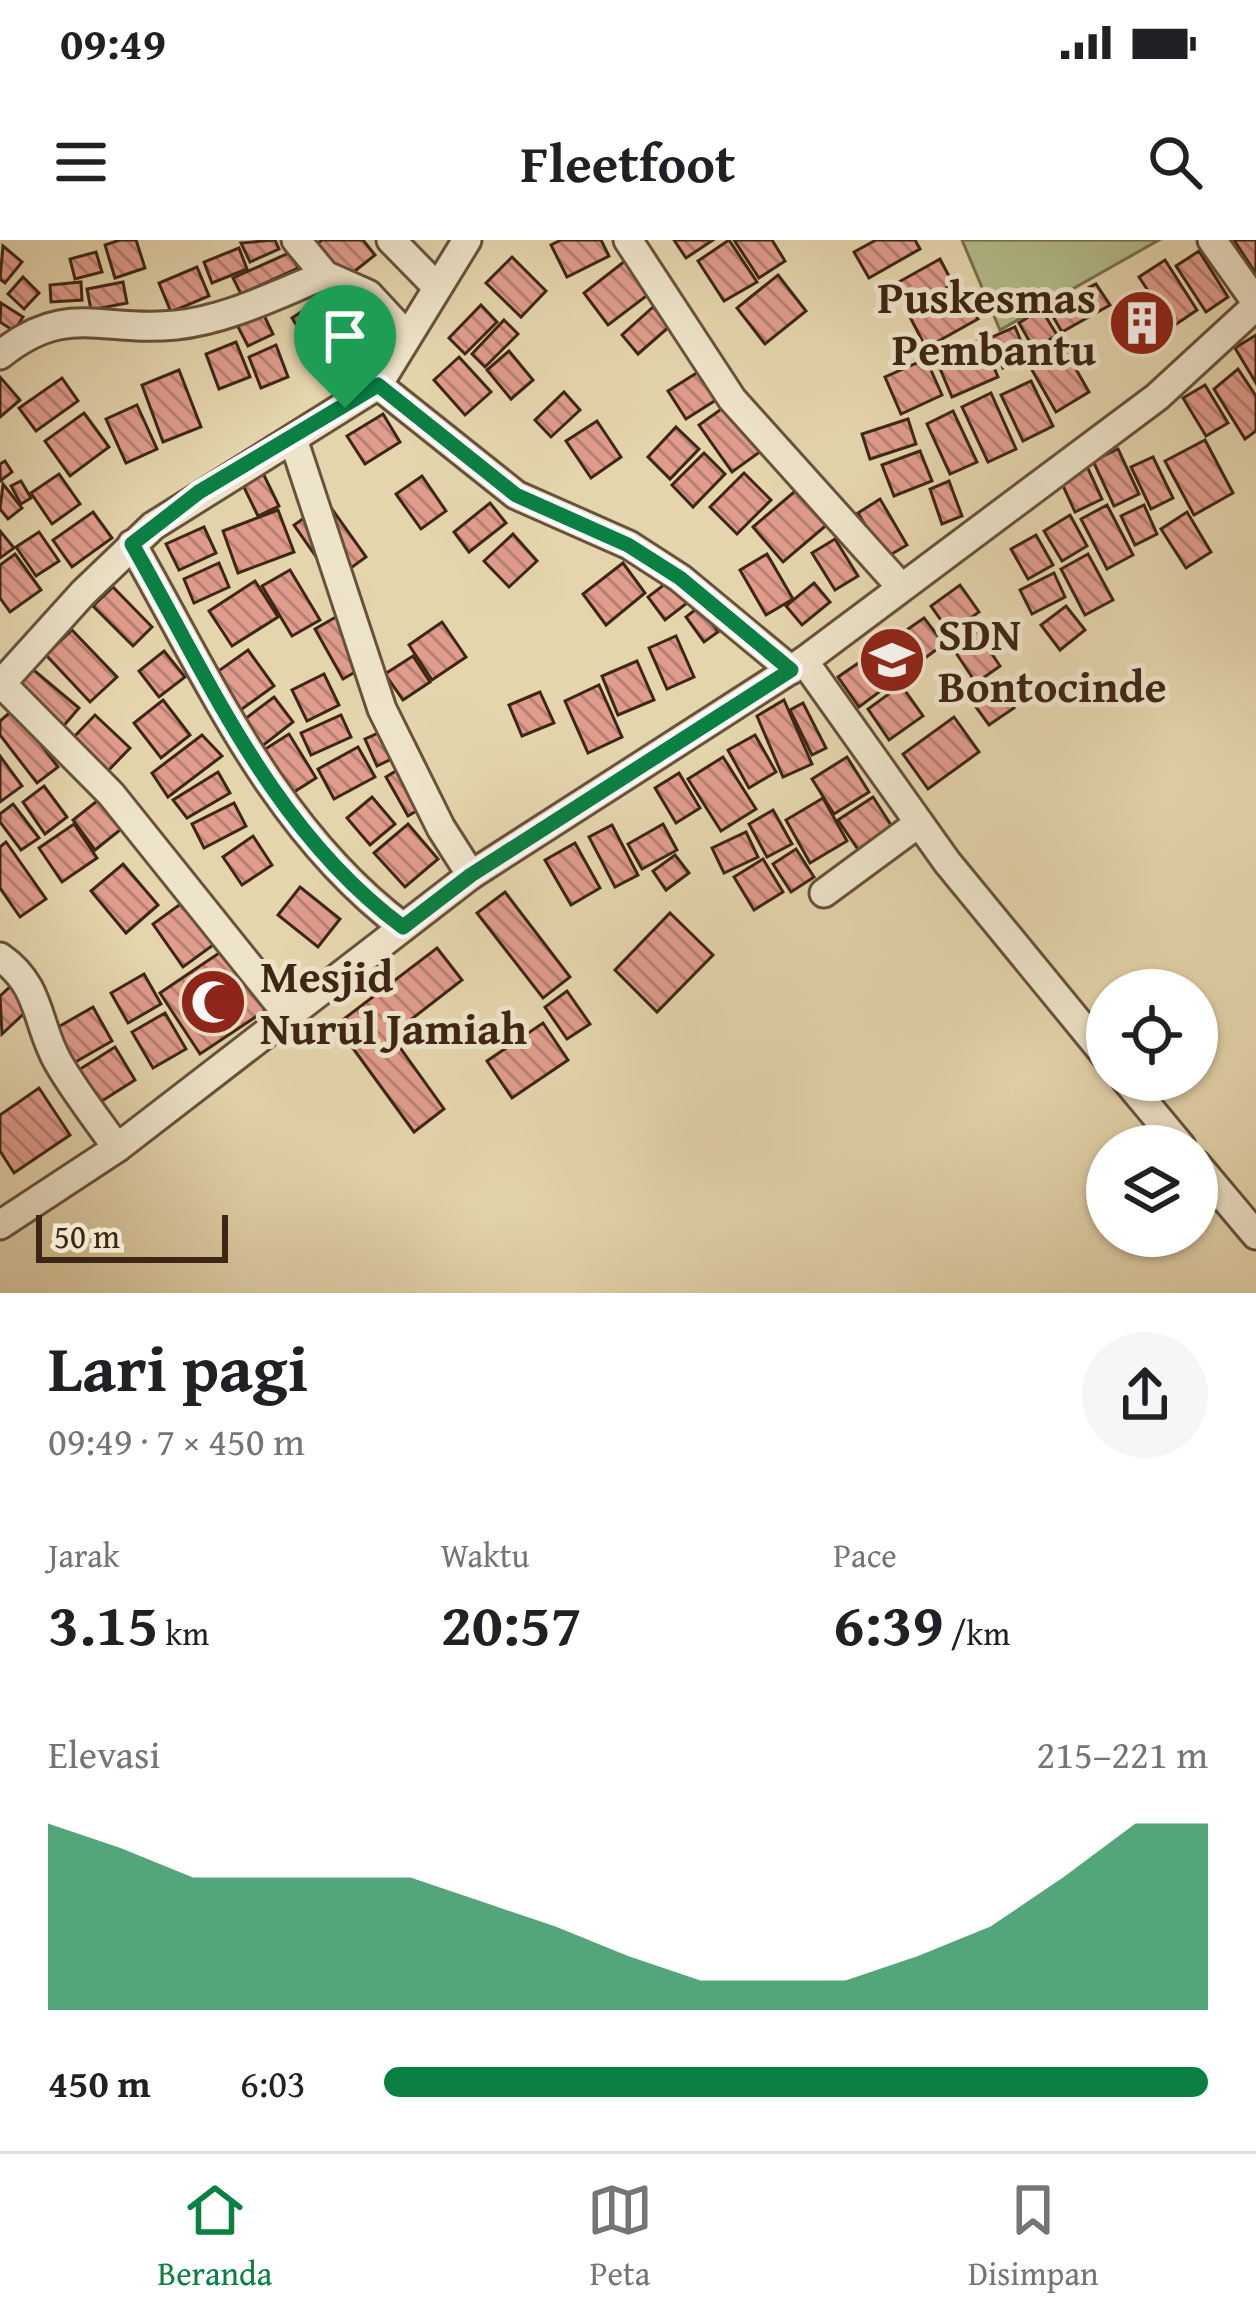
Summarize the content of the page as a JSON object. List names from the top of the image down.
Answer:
{
  "places": {
    "building": ["Puskesmas Pembantu"],
    "school or university": ["SDN Bontocinde"],
    "mosque": ["Mesjid Nurul Jamiah"]
  },
  "scale_bar": "50 m",
  "page": {
    "status": "09:49",
    "header": "Fleetfoot",
    "scale": "50 m",
    "heading": ["Lari pagi", "09:49 · 7 × 450 m"],
    "stats": [
      ["Jarak", "3.15 km"],
      ["Waktu", "20:57"],
      ["Pace", "6:39 /km"]
    ],
    "chart": ["Elevasi", "215–221 m"],
    "list": [
      {
        "name": "450 m",
        "note": "6:03"
      }
    ],
    "tabs": ["Beranda", "Peta", "Disimpan"]
  }
}
